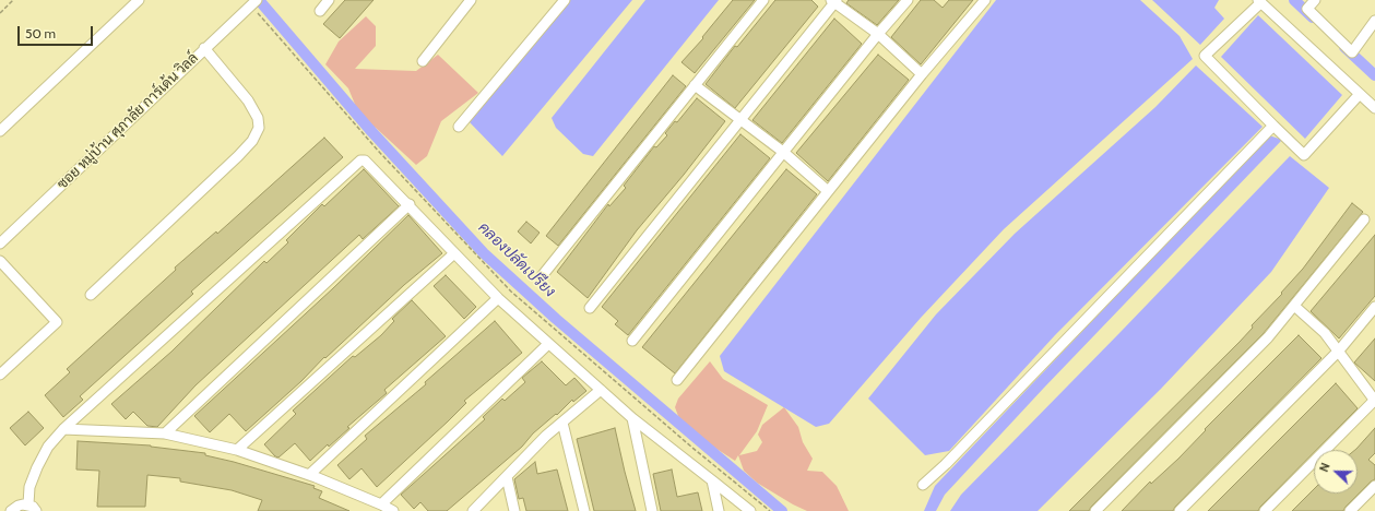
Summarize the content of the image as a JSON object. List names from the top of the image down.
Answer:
{
  "streets": {
    "street": ["ซอย หมู่บ้าน ศุภาลัย การ์เด้น วิลล์"]
  },
  "water": ["คลองปลัดเปรียง"],
  "scale_bar": "50 m",
  "north": "left"
}
